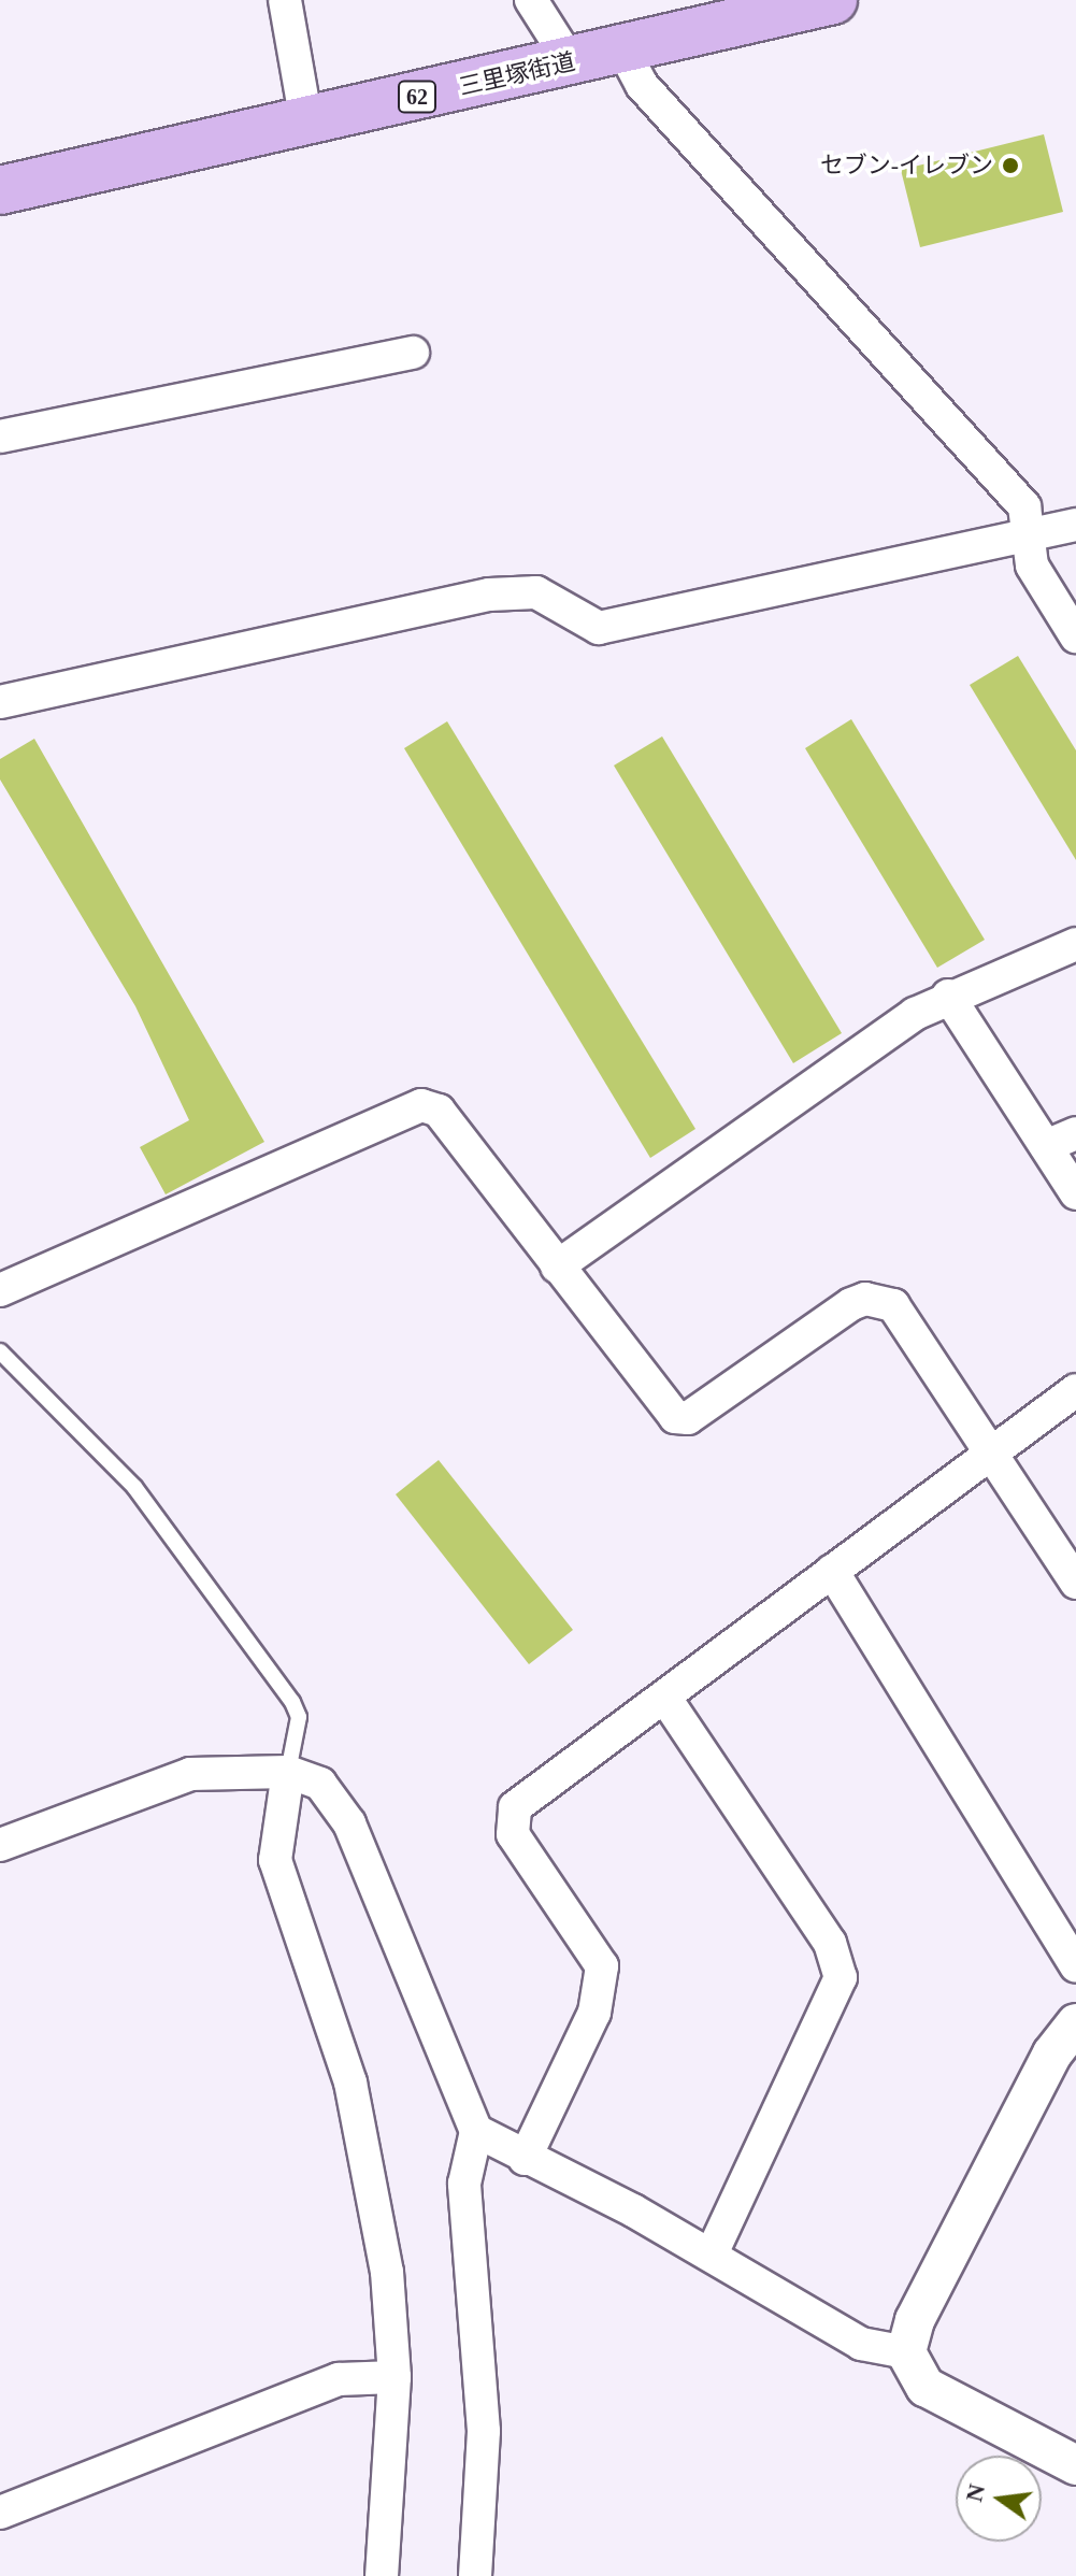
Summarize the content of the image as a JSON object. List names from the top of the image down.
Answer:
{
  "streets": {
    "main road": ["三里塚街道", "62"]
  },
  "places": ["セブン-イレブン"],
  "north": "left"
}
